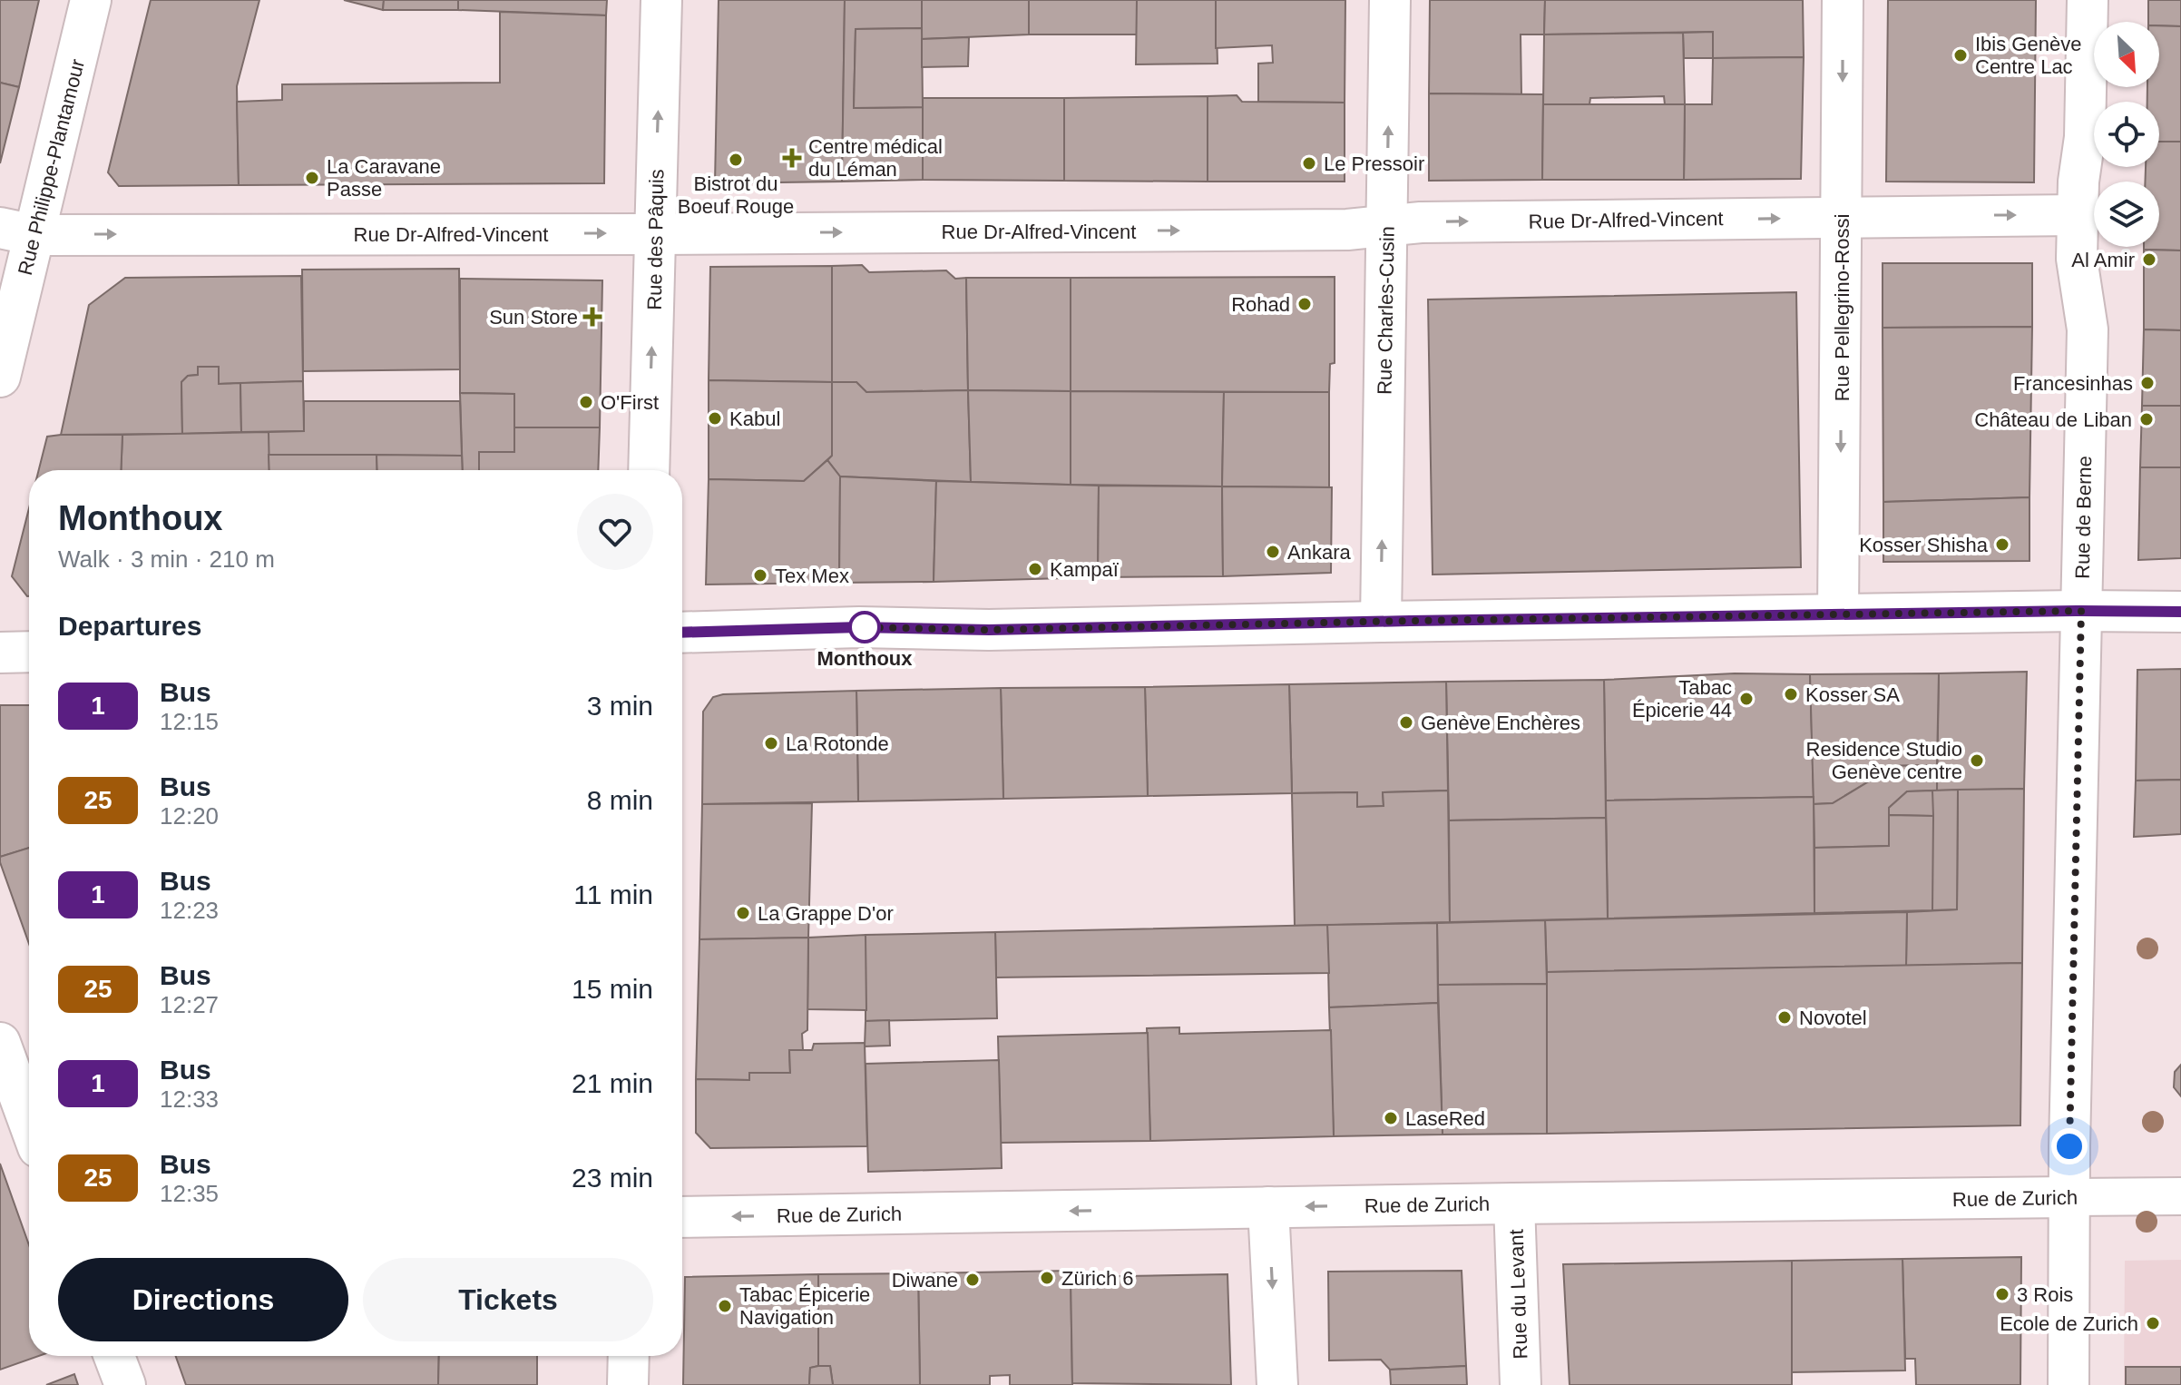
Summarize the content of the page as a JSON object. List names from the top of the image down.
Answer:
{
  "streets": {
    "street": [
      "Rue Philippe-Plantamour",
      "Rue Dr-Alfred-Vincent",
      "Rue des Pâquis",
      "Rue Pellegrino-Rossi",
      "Rue Charles-Cusin",
      "Rue de Berne",
      "Rue de Zurich",
      "Rue du Levant"
    ]
  },
  "crossings": [
    ["Rue Philippe-Plantamour", "Rue Dr-Alfred-Vincent"],
    ["Rue Dr-Alfred-Vincent", "Rue des Pâquis"],
    ["Rue Dr-Alfred-Vincent", "Rue Pellegrino-Rossi"],
    ["Rue Dr-Alfred-Vincent", "Rue Charles-Cusin"],
    ["Rue Dr-Alfred-Vincent", "Rue de Berne"],
    ["Rue de Berne", "Rue de Zurich"],
    ["Rue de Zurich", "Rue du Levant"]
  ],
  "one_way": [
    "Rue Dr-Alfred-Vincent",
    "Rue des Pâquis",
    "Rue Pellegrino-Rossi",
    "Rue Charles-Cusin",
    "Rue de Zurich"
  ],
  "places": {
    "other": [
      "Ibis Genève Centre Lac",
      "Bistrot du Boeuf Rouge",
      "Le Pressoir",
      "La Caravane Passe",
      "Al Amir",
      "Rohad",
      "Francesinhas",
      "O'First",
      "Kabul",
      "Château de Liban",
      "Kosser Shisha",
      "Ankara",
      "Kampaï",
      "Tex Mex",
      "Monthoux",
      "Kosser SA",
      "Tabac Épicerie 44",
      "Genève Enchères",
      "La Rotonde",
      "Residence Studio Genève centre",
      "La Grappe D'or",
      "Novotel",
      "LaseRed",
      "Zürich 6",
      "Diwane",
      "3 Rois",
      "Tabac Épicerie Navigation",
      "Ecole de Zurich"
    ],
    "health": ["Centre médical du Léman", "Sun Store"]
  },
  "lines": ["bus line 1"],
  "north": "bottom right",
  "page": {
    "heading": [
      ["Monthoux", "Walk · 3 min · 210 m"],
      "Departures"
    ],
    "list": [
      {
        "mark": "1",
        "name": "Bus",
        "note": "12:15",
        "value": "3 min"
      },
      {
        "mark": "25",
        "name": "Bus",
        "note": "12:20",
        "value": "8 min"
      },
      {
        "mark": "1",
        "name": "Bus",
        "note": "12:23",
        "value": "11 min"
      },
      {
        "mark": "25",
        "name": "Bus",
        "note": "12:27",
        "value": "15 min"
      },
      {
        "mark": "1",
        "name": "Bus",
        "note": "12:33",
        "value": "21 min"
      },
      {
        "mark": "25",
        "name": "Bus",
        "note": "12:35",
        "value": "23 min"
      }
    ],
    "buttons": ["Directions", "Tickets"]
  }
}
